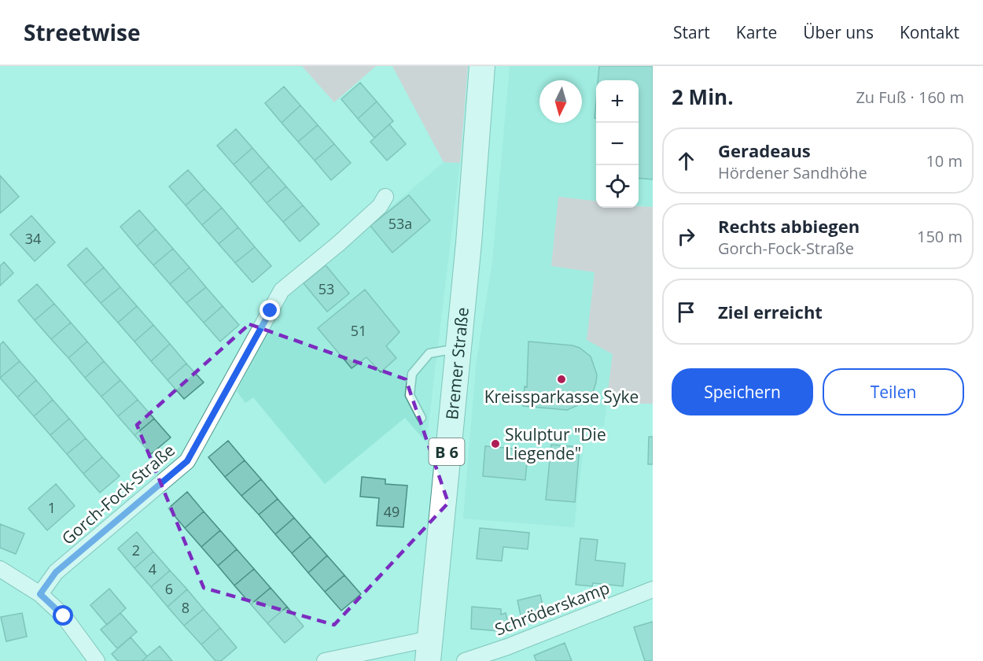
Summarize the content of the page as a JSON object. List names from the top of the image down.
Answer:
{
  "streets": {
    "main road": ["Bremer Straße", "B 6"],
    "street": ["Gorch-Fock-Straße", "Schröderskamp"]
  },
  "places": ["Kreissparkasse Syke", "Skulptur \"Die Liegende\""],
  "house_numbers": [
    "53a",
    "34",
    "53",
    "51",
    "1",
    "49",
    "2",
    "4",
    "6",
    "8"
  ],
  "north": "bottom",
  "page": {
    "header": "Streetwise",
    "nav": [
      "Start",
      "Karte",
      "Über uns",
      "Kontakt"
    ],
    "heading": ["2 Min.", "Zu Fuß · 160 m"],
    "map_buttons": ["+", "−"],
    "list": [
      ["Geradeaus", "Hördener Sandhöhe", "10 m"],
      ["Rechts abbiegen", "Gorch-Fock-Straße", "150 m"],
      "Ziel erreicht"
    ],
    "buttons": ["Speichern", "Teilen"]
  }
}
